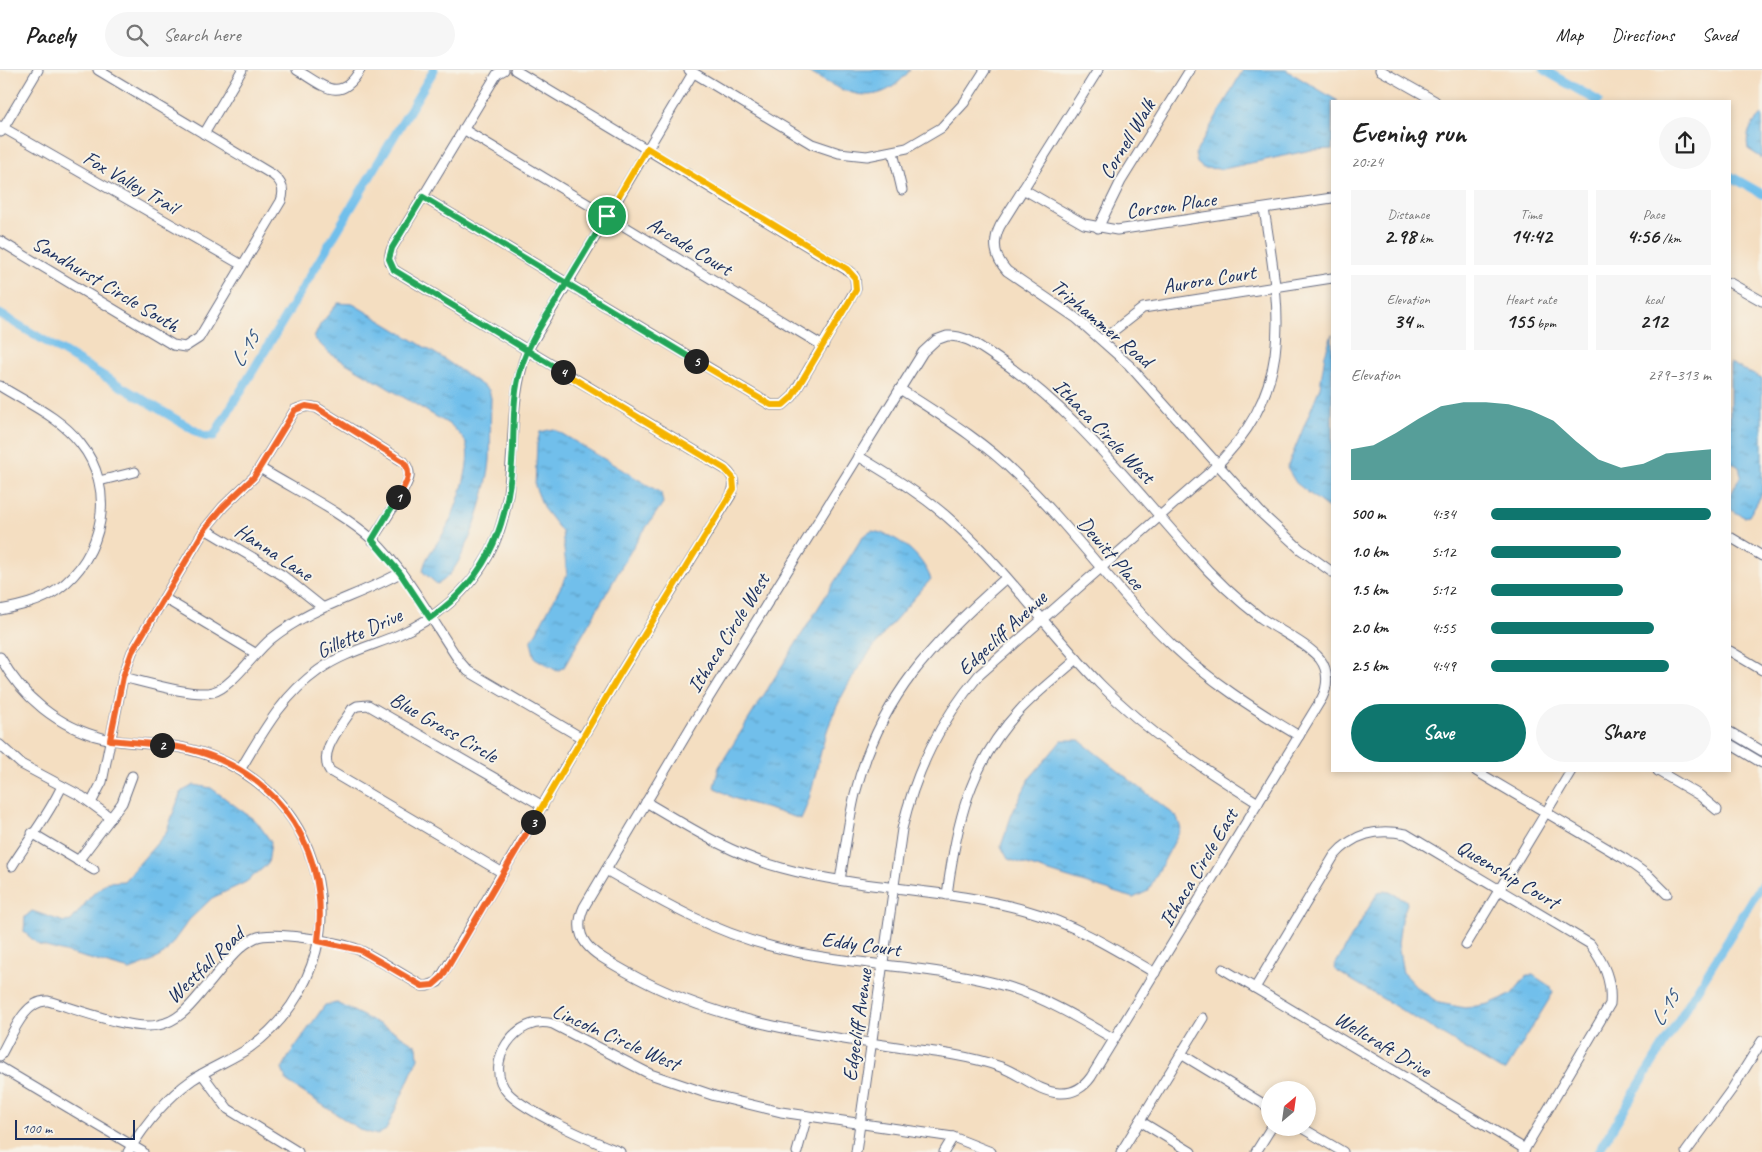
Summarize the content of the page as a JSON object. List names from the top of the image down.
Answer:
{
  "streets": {
    "street": [
      "Cornell Walk",
      "Fox Valley Trail",
      "Corson Place",
      "Arcade Court",
      "Aurora Court",
      "Sandhurst Circle South",
      "Triphammer Road",
      "Ithaca Circle West",
      "Hanna Lane",
      "Dewitt Place",
      "Gillette Drive",
      "Edgecliff Avenue",
      "Blue Grass Circle",
      "Ithaca Circle East",
      "Queenship Court",
      "Eddy Court",
      "Westfall Road",
      "Lincoln Circle West",
      "Wellcraft Drive"
    ]
  },
  "crossings": [
    ["Cornell Walk", "Corson Place"],
    ["Fox Valley Trail", "Sandhurst Circle South"],
    ["Corson Place", "Triphammer Road"],
    ["Corson Place", "Edgecliff Avenue"],
    ["Arcade Court", "Gillette Drive"],
    ["Aurora Court", "Triphammer Road"],
    ["Aurora Court", "Edgecliff Avenue"],
    ["Triphammer Road", "Edgecliff Avenue"],
    ["Ithaca Circle West", "Dewitt Place"],
    ["Ithaca Circle West", "Edgecliff Avenue"],
    ["Ithaca Circle West", "Ithaca Circle East"],
    ["Ithaca Circle West", "Eddy Court"],
    ["Dewitt Place", "Edgecliff Avenue"],
    ["Dewitt Place", "Ithaca Circle East"],
    ["Gillette Drive", "Westfall Road"],
    ["Edgecliff Avenue", "Ithaca Circle East"],
    ["Edgecliff Avenue", "Eddy Court"],
    ["Edgecliff Avenue", "Lincoln Circle West"],
    ["Blue Grass Circle", "Westfall Road"],
    ["Ithaca Circle East", "Eddy Court"],
    ["Queenship Court", "Wellcraft Drive"]
  ],
  "water": ["L-15"],
  "scale_bar": "100 m",
  "north": "top right",
  "page": {
    "header": "Pacely",
    "search": "Search here",
    "nav": ["Map", "Directions", "Saved"],
    "heading": ["Evening run", "20:24"],
    "stats": [
      ["Distance", "2.98 km"],
      ["Time", "14:42"],
      ["Pace", "4:56 /km"],
      ["Elevation", "34 m"],
      ["Heart rate", "155 bpm"],
      ["kcal", "212"]
    ],
    "pins": [
      "5",
      "4",
      "1",
      "2",
      "3"
    ],
    "chart": ["Elevation", "279–313 m"],
    "list": [
      {
        "name": "500 m",
        "note": "4:34"
      },
      {
        "name": "1.0 km",
        "note": "5:12"
      },
      {
        "name": "1.5 km",
        "note": "5:12"
      },
      {
        "name": "2.0 km",
        "note": "4:55"
      },
      {
        "name": "2.5 km",
        "note": "4:49"
      }
    ],
    "buttons": ["Save", "Share"],
    "scale": "100 m"
  }
}
